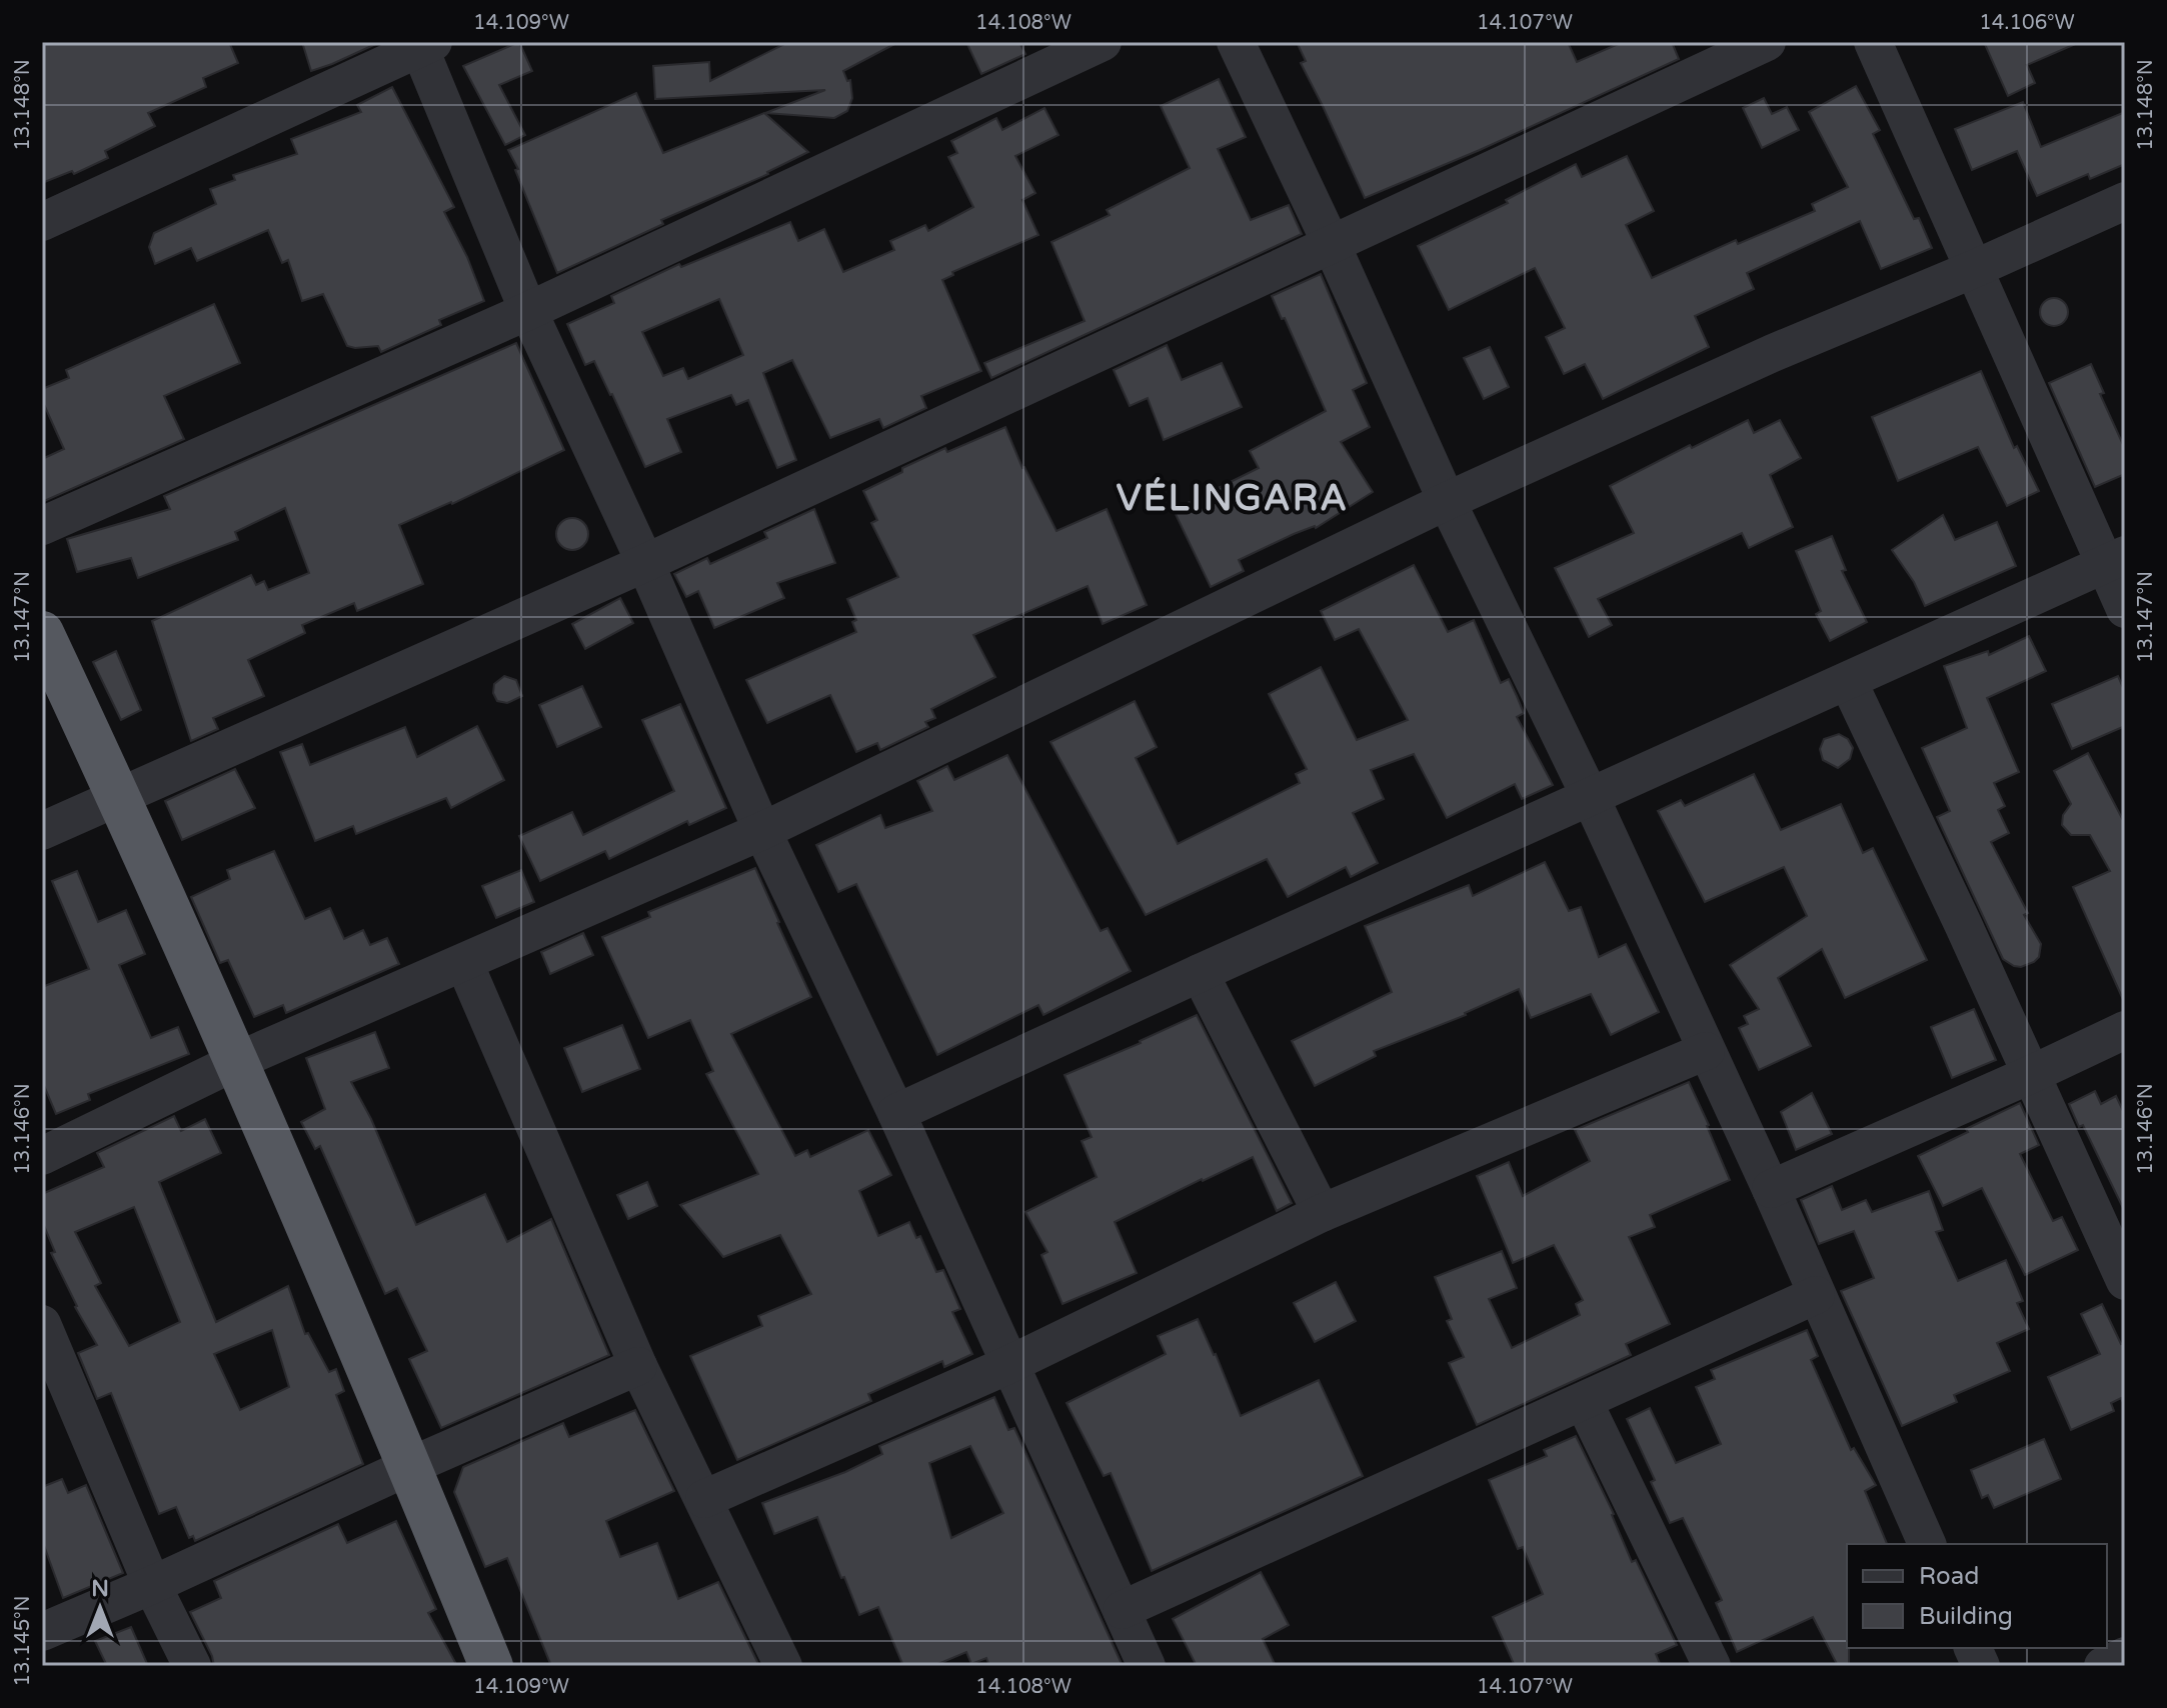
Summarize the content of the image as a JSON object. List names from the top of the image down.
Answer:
{
  "districts": ["VÉLINGARA"],
  "legend": ["Road", "Building"],
  "north": "top",
  "coordinates": [
    "14.109°W",
    "14.108°W",
    "14.107°W",
    "14.106°W",
    "13.148°N",
    "13.147°N",
    "13.146°N",
    "13.145°N"
  ]
}
